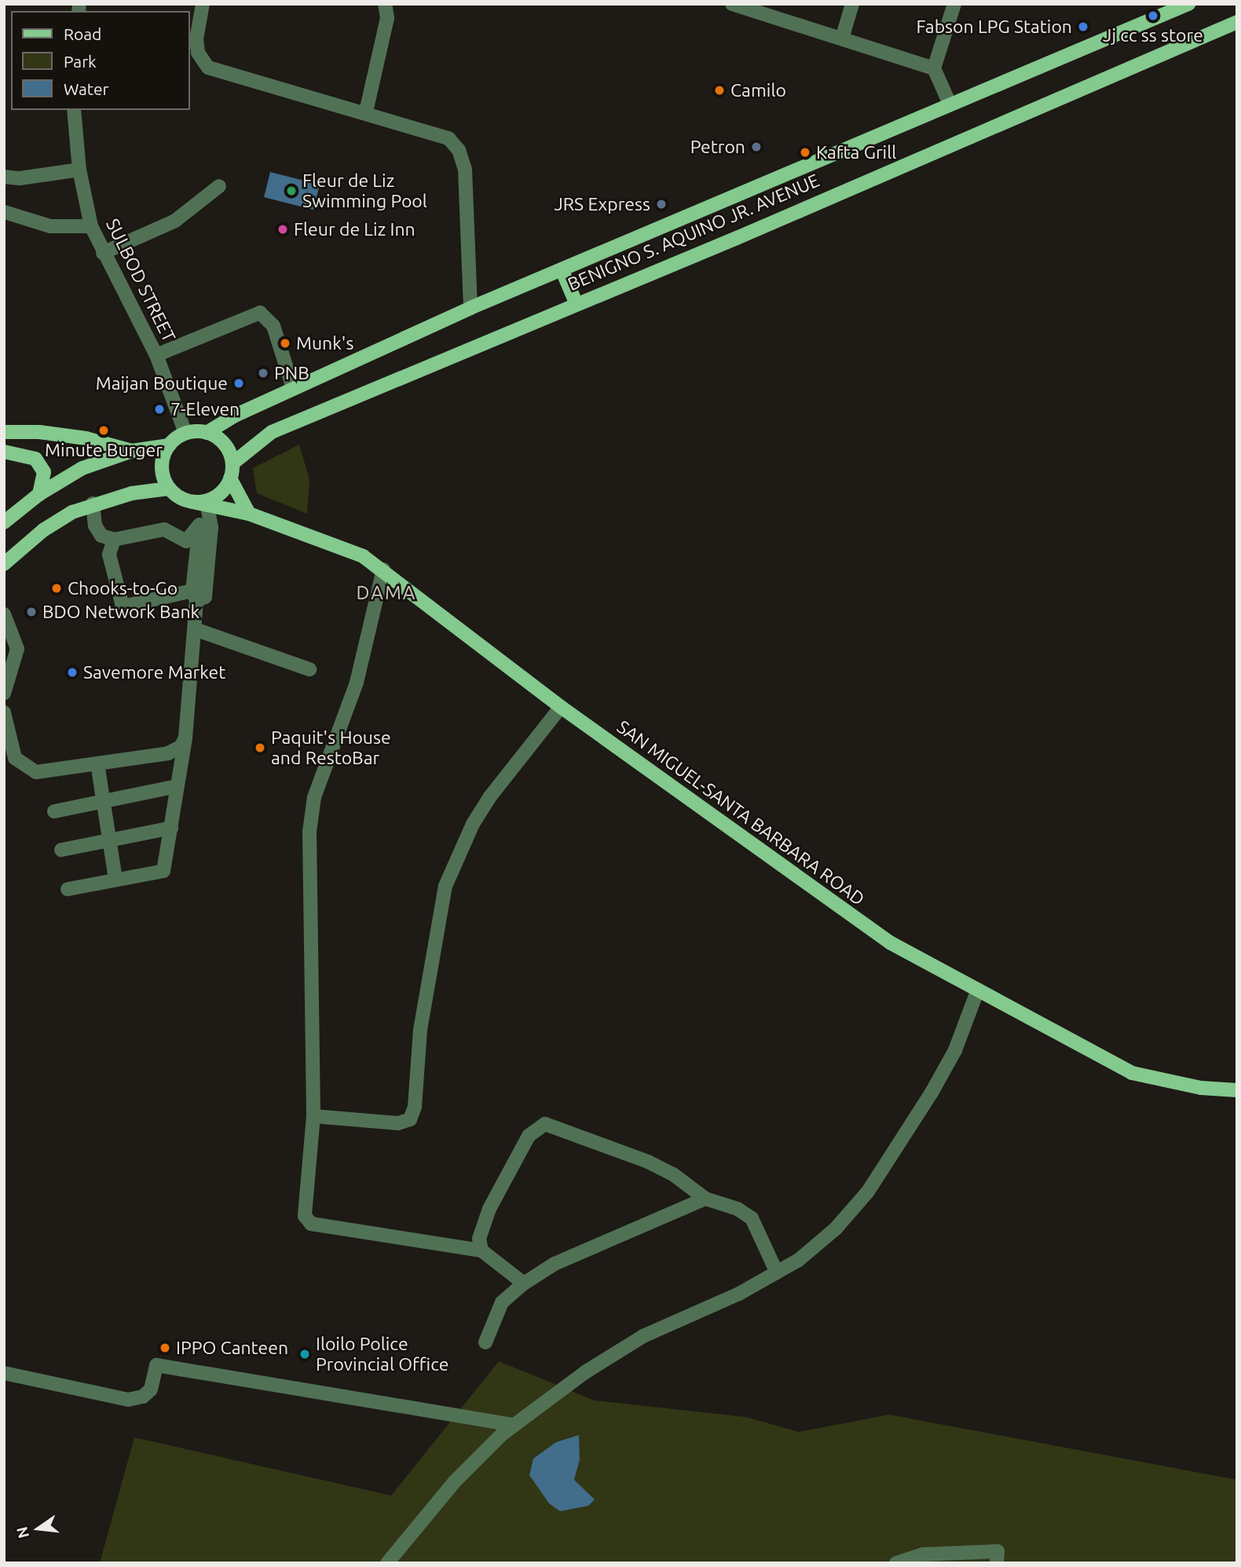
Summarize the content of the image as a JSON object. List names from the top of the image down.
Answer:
{
  "streets": {
    "main road": ["BENIGNO S. AQUINO JR. AVENUE", "SAN MIGUEL-SANTA BARBARA ROAD"],
    "street": ["SULBOD STREET"]
  },
  "crossings": [
    ["BENIGNO S. AQUINO JR. AVENUE", "SULBOD STREET"],
    ["BENIGNO S. AQUINO JR. AVENUE", "SAN MIGUEL-SANTA BARBARA ROAD"],
    ["SULBOD STREET", "SAN MIGUEL-SANTA BARBARA ROAD"]
  ],
  "districts": ["DAMA"],
  "places": [
    "Jj cc ss store",
    "Fabson LPG Station",
    "Camilo",
    "Petron",
    "Kafta Grill",
    "Fleur de Liz Swimming Pool",
    "JRS Express",
    "Fleur de Liz Inn",
    "Munk's",
    "PNB",
    "Maijan Boutique",
    "7-Eleven",
    "Minute Burger",
    "Chooks-to-Go",
    "BDO Network Bank",
    "Savemore Market",
    "Paquit's House and RestoBar",
    "IPPO Canteen",
    "Iloilo Police Provincial Office"
  ],
  "legend": ["Road", "Park", "Water"],
  "north": "left"
}
